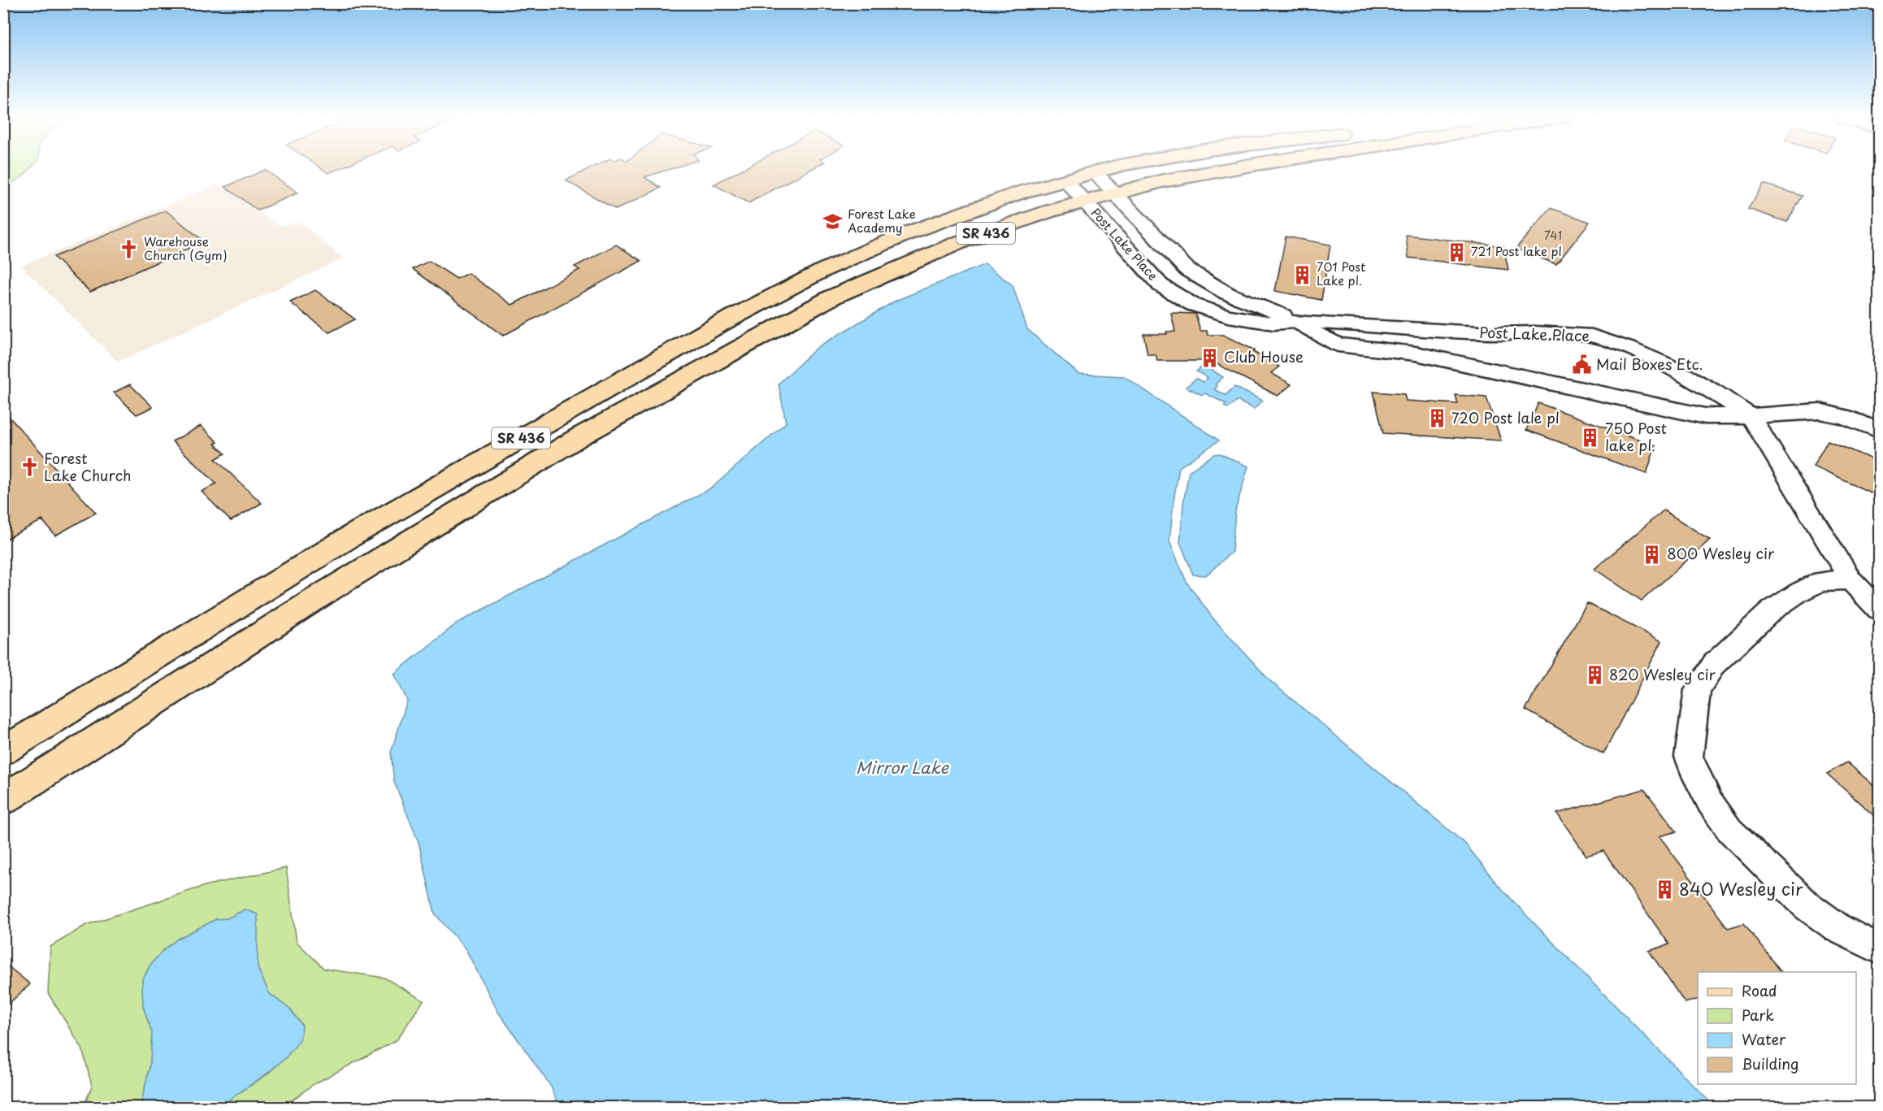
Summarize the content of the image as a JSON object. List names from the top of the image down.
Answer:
{
  "streets": {
    "main road": ["SR 436"],
    "street": ["Post Lake Place"]
  },
  "crossings": [
    ["SR 436", "Post Lake Place"]
  ],
  "water": ["Mirror Lake"],
  "places": {
    "school or university": ["Forest Lake Academy"],
    "church": ["Warehouse Church (Gym)", "Forest Lake Church"],
    "building": [
      "721 Post lake pl",
      "701 Post Lake pl.",
      "Club House",
      "720 Post lale pl",
      "750 Post lake pl.",
      "800 Wesley cir",
      "820 Wesley cir",
      "840 Wesley cir"
    ],
    "public building": ["Mail Boxes Etc."]
  },
  "house_numbers": ["741"],
  "legend": [
    "Road",
    "Park",
    "Water",
    "Building"
  ]
}
